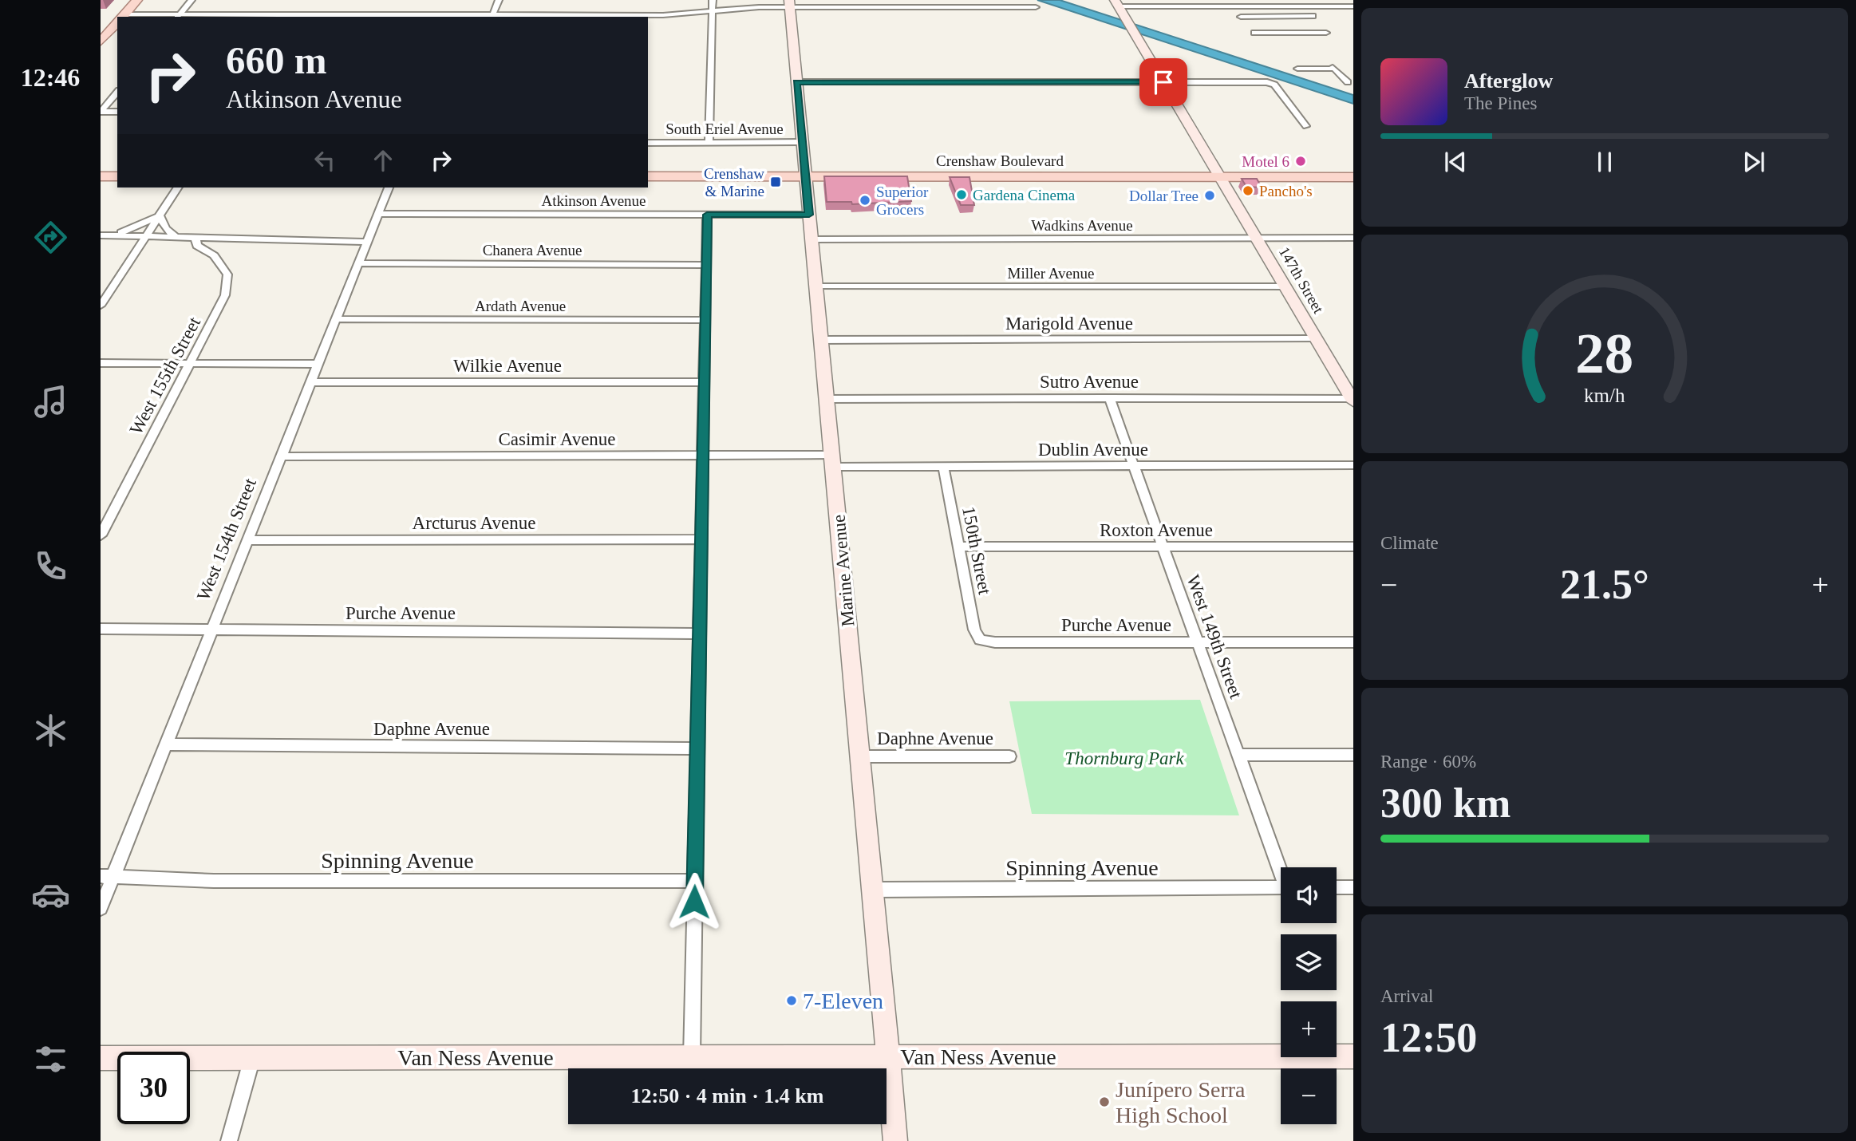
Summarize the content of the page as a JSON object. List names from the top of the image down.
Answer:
{
  "streets": {
    "main road": [
      "Crenshaw Boulevard",
      "147th Street",
      "Marine Avenue",
      "Van Ness Avenue"
    ],
    "street": [
      "South Eriel Avenue",
      "Atkinson Avenue",
      "Wadkins Avenue",
      "Chanera Avenue",
      "Miller Avenue",
      "Ardath Avenue",
      "Marigold Avenue",
      "Wilkie Avenue",
      "West 155th Street",
      "Sutro Avenue",
      "Casimir Avenue",
      "Dublin Avenue",
      "Arcturus Avenue",
      "Roxton Avenue",
      "West 154th Street",
      "150th Street",
      "Purche Avenue",
      "West 149th Street",
      "Daphne Avenue",
      "Spinning Avenue"
    ]
  },
  "crossings": [
    ["South Eriel Avenue", "Marine Avenue"],
    ["Crenshaw Boulevard", "147th Street"],
    ["Crenshaw Boulevard", "Marine Avenue"],
    ["Atkinson Avenue", "West 154th Street"],
    ["Atkinson Avenue", "Marine Avenue"],
    ["Wadkins Avenue", "147th Street"],
    ["Wadkins Avenue", "Marine Avenue"],
    ["Chanera Avenue", "West 154th Street"],
    ["Miller Avenue", "147th Street"],
    ["Miller Avenue", "Marine Avenue"],
    ["147th Street", "Marigold Avenue"],
    ["147th Street", "Sutro Avenue"],
    ["Ardath Avenue", "West 154th Street"],
    ["Marigold Avenue", "Marine Avenue"],
    ["Wilkie Avenue", "West 154th Street"],
    ["Sutro Avenue", "Marine Avenue"],
    ["Sutro Avenue", "West 149th Street"],
    ["Casimir Avenue", "Dublin Avenue"],
    ["Casimir Avenue", "West 154th Street"],
    ["Casimir Avenue", "Marine Avenue"],
    ["Dublin Avenue", "150th Street"],
    ["Dublin Avenue", "Marine Avenue"],
    ["Dublin Avenue", "West 149th Street"],
    ["Arcturus Avenue", "West 154th Street"],
    ["Roxton Avenue", "150th Street"],
    ["Roxton Avenue", "West 149th Street"],
    ["West 154th Street", "Purche Avenue"],
    ["West 154th Street", "Daphne Avenue"],
    ["West 154th Street", "Spinning Avenue"],
    ["150th Street", "Purche Avenue"],
    ["Marine Avenue", "Daphne Avenue"],
    ["Marine Avenue", "Spinning Avenue"],
    ["Marine Avenue", "Van Ness Avenue"],
    ["Purche Avenue", "West 149th Street"]
  ],
  "parks": ["Thornburg Park"],
  "places": {
    "other": [
      "Motel 6",
      "Pancho's",
      "Gardena Cinema",
      "Dollar Tree",
      "Superior Grocers",
      "7-Eleven",
      "Junípero Serra High School"
    ],
    "transit": ["Crenshaw & Marine"]
  },
  "page": {
    "tabs": "12:46",
    "turn": ["660 m", "Atkinson Avenue"],
    "song": ["Afterglow", "The Pines"],
    "tile": [
      "Climate",
      ["Range · 60%", "300 km"],
      ["Arrival", "12:50"]
    ],
    "heat": ["−", "21.5°", "+"],
    "map_buttons": ["+", "−"],
    "limit": "30",
    "trip": "12:50 · 4 min · 1.4 km",
    "gauge": ["28", "km/h"]
  }
}
